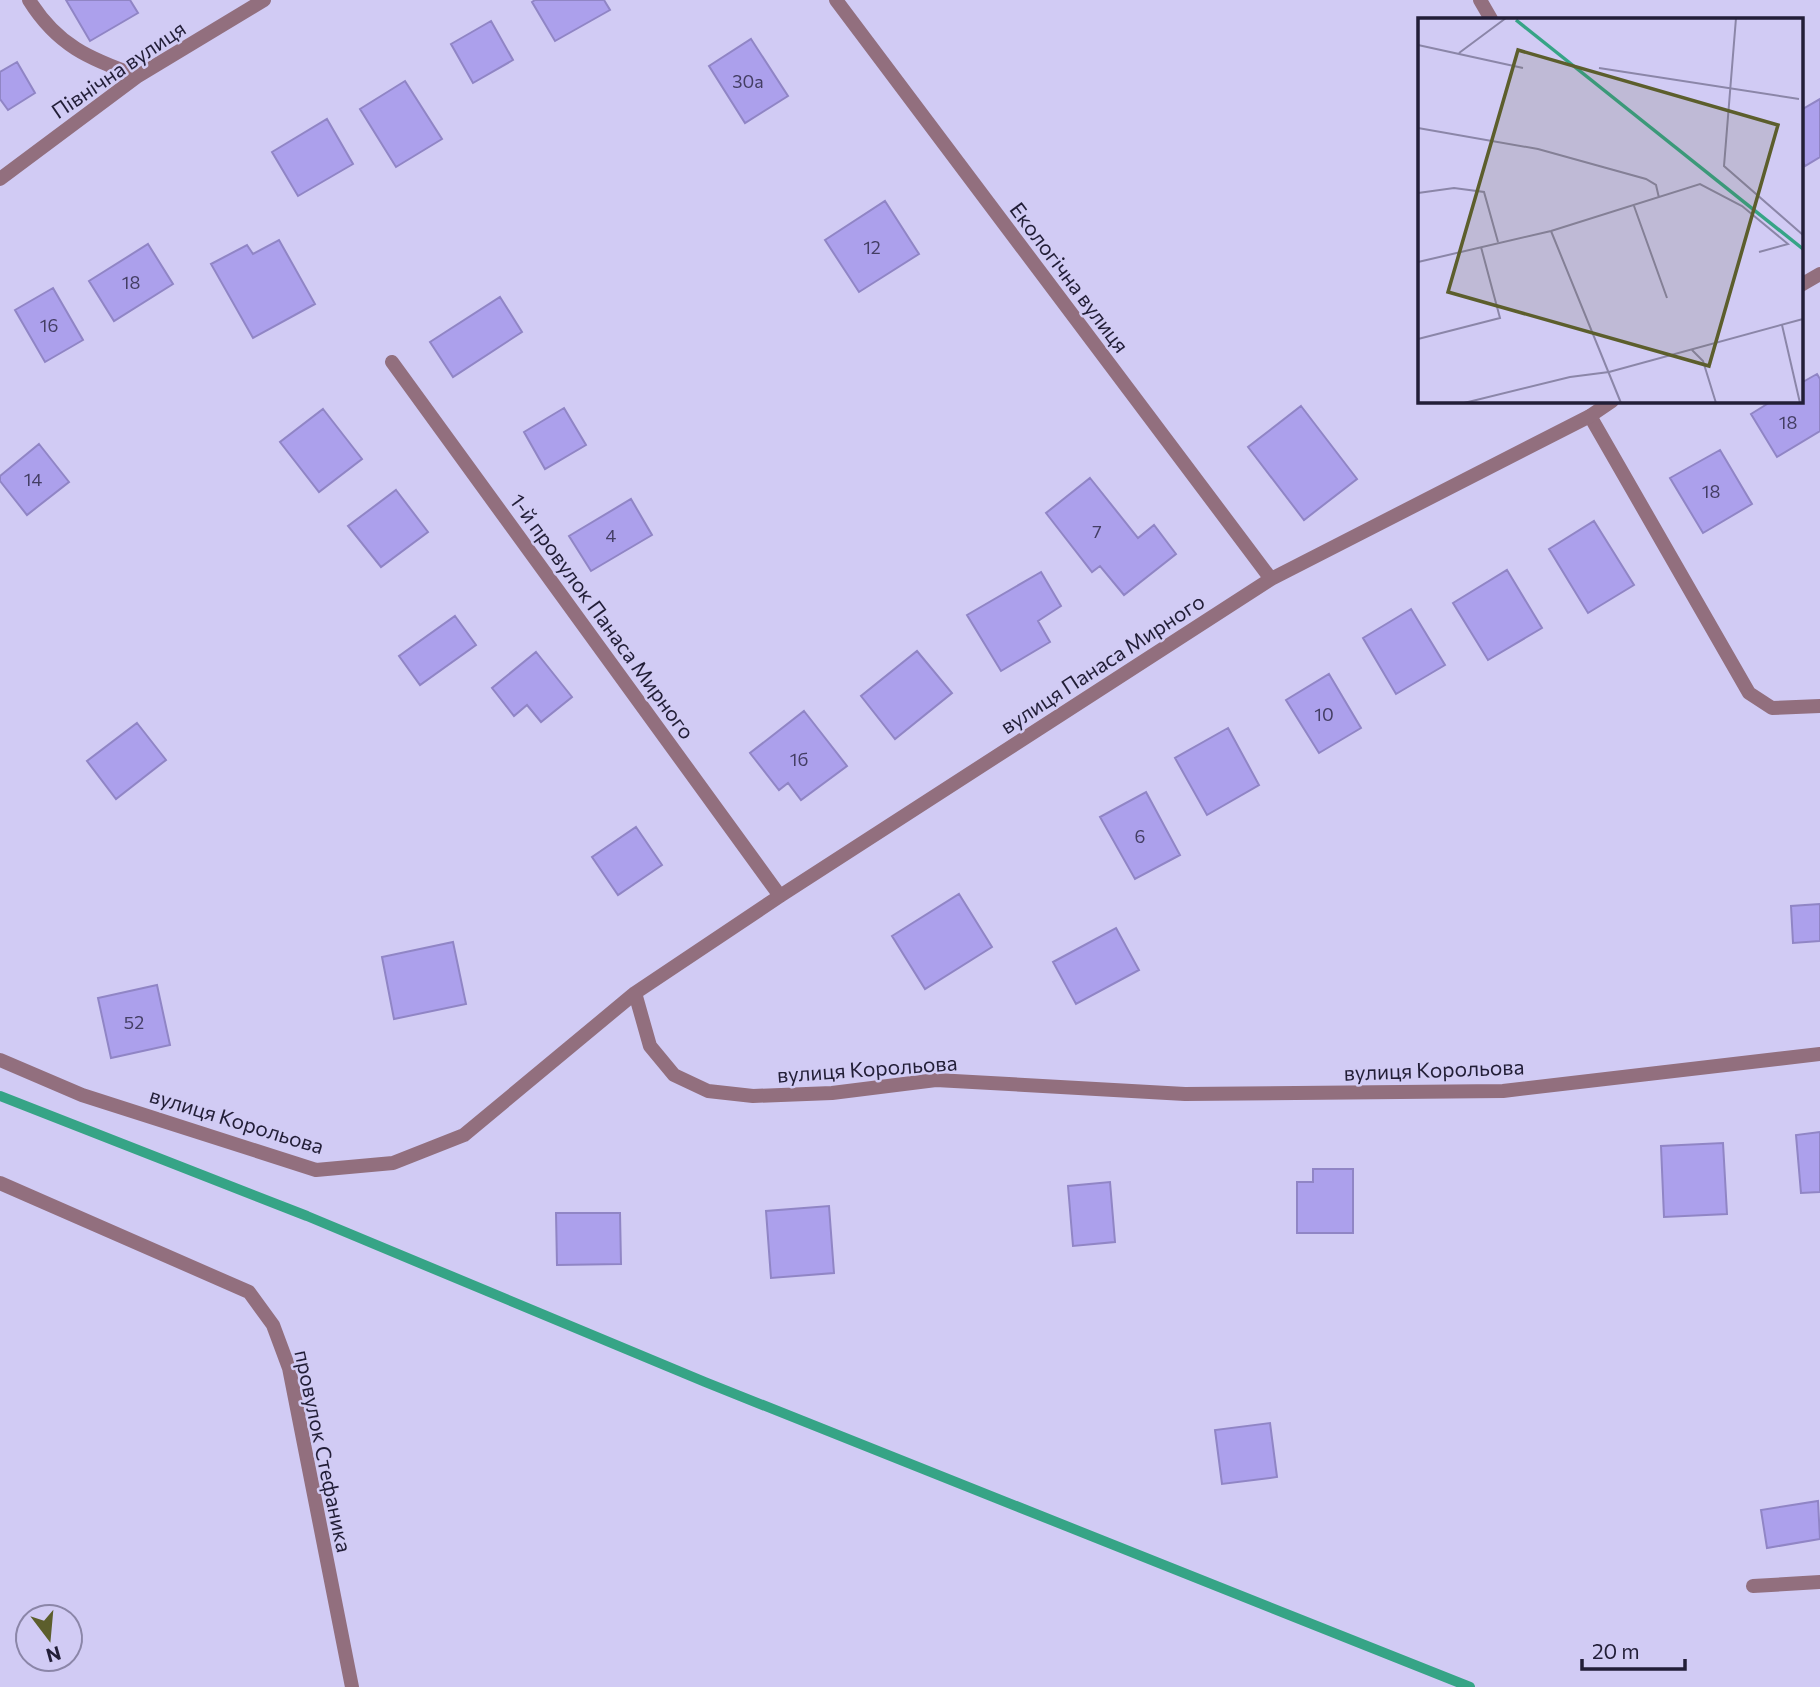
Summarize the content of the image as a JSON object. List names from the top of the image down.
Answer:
{
  "streets": {
    "street": [
      "Північна вулиця",
      "Екологічна вулиця",
      "1-й провулок Панаса Мирного",
      "вулиця Панаса Мирного",
      "вулиця Корольова",
      "провулок Стефаника"
    ]
  },
  "crossings": [
    ["Екологічна вулиця", "вулиця Панаса Мирного"],
    ["1-й провулок Панаса Мирного", "вулиця Панаса Мирного"],
    ["вулиця Панаса Мирного", "вулиця Корольова"]
  ],
  "house_numbers": [
    "30а",
    "12",
    "18",
    "16",
    "18",
    "14",
    "18",
    "7",
    "4",
    "10",
    "1б",
    "6",
    "52"
  ],
  "scale_bar": "20 m",
  "north": "bottom"
}
